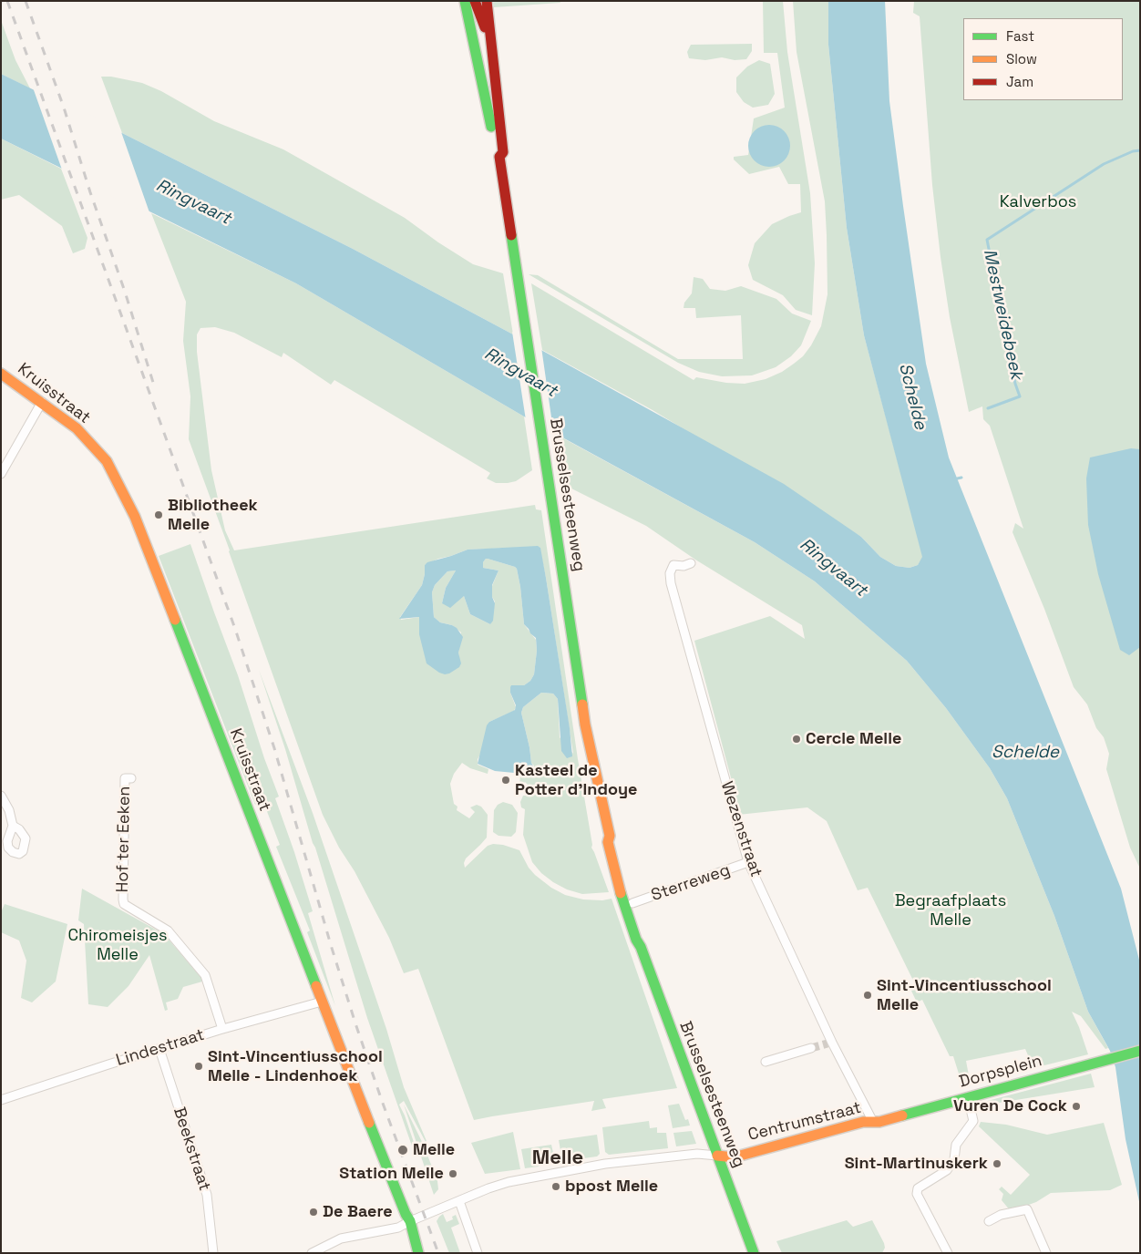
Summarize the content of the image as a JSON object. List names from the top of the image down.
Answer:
{
  "streets": {
    "main road": [
      "Kruisstraat",
      "Brusselsesteenweg",
      "Dorpsplein",
      "Centrumstraat"
    ],
    "street": [
      "Wezenstraat",
      "Hof ter Eeken",
      "Sterreweg",
      "Lindestraat",
      "Beekstraat"
    ]
  },
  "crossings": [
    ["Kruisstraat", "Lindestraat"],
    ["Brusselsesteenweg", "Sterreweg"],
    ["Brusselsesteenweg", "Centrumstraat"],
    ["Wezenstraat", "Sterreweg"],
    ["Wezenstraat", "Dorpsplein"],
    ["Wezenstraat", "Centrumstraat"],
    ["Hof ter Eeken", "Lindestraat"],
    ["Lindestraat", "Beekstraat"],
    ["Dorpsplein", "Centrumstraat"]
  ],
  "districts": ["Melle"],
  "water": ["Ringvaart", "Mestweidebeek", "Schelde"],
  "parks": ["Kalverbos", "Begraafplaats Melle", "Chiromeisjes Melle"],
  "places": [
    "Bibliotheek Melle",
    "Cercle Melle",
    "Kasteel de Potter d'Indoye",
    "Sint-Vincentiusschool Melle",
    "Sint-Vincentiusschool Melle - Lindenhoek",
    "Vuren De Cock",
    "Melle",
    "Sint-Martinuskerk",
    "Station Melle",
    "bpost Melle",
    "De Baere"
  ],
  "legend": ["Fast", "Slow", "Jam"]
}
